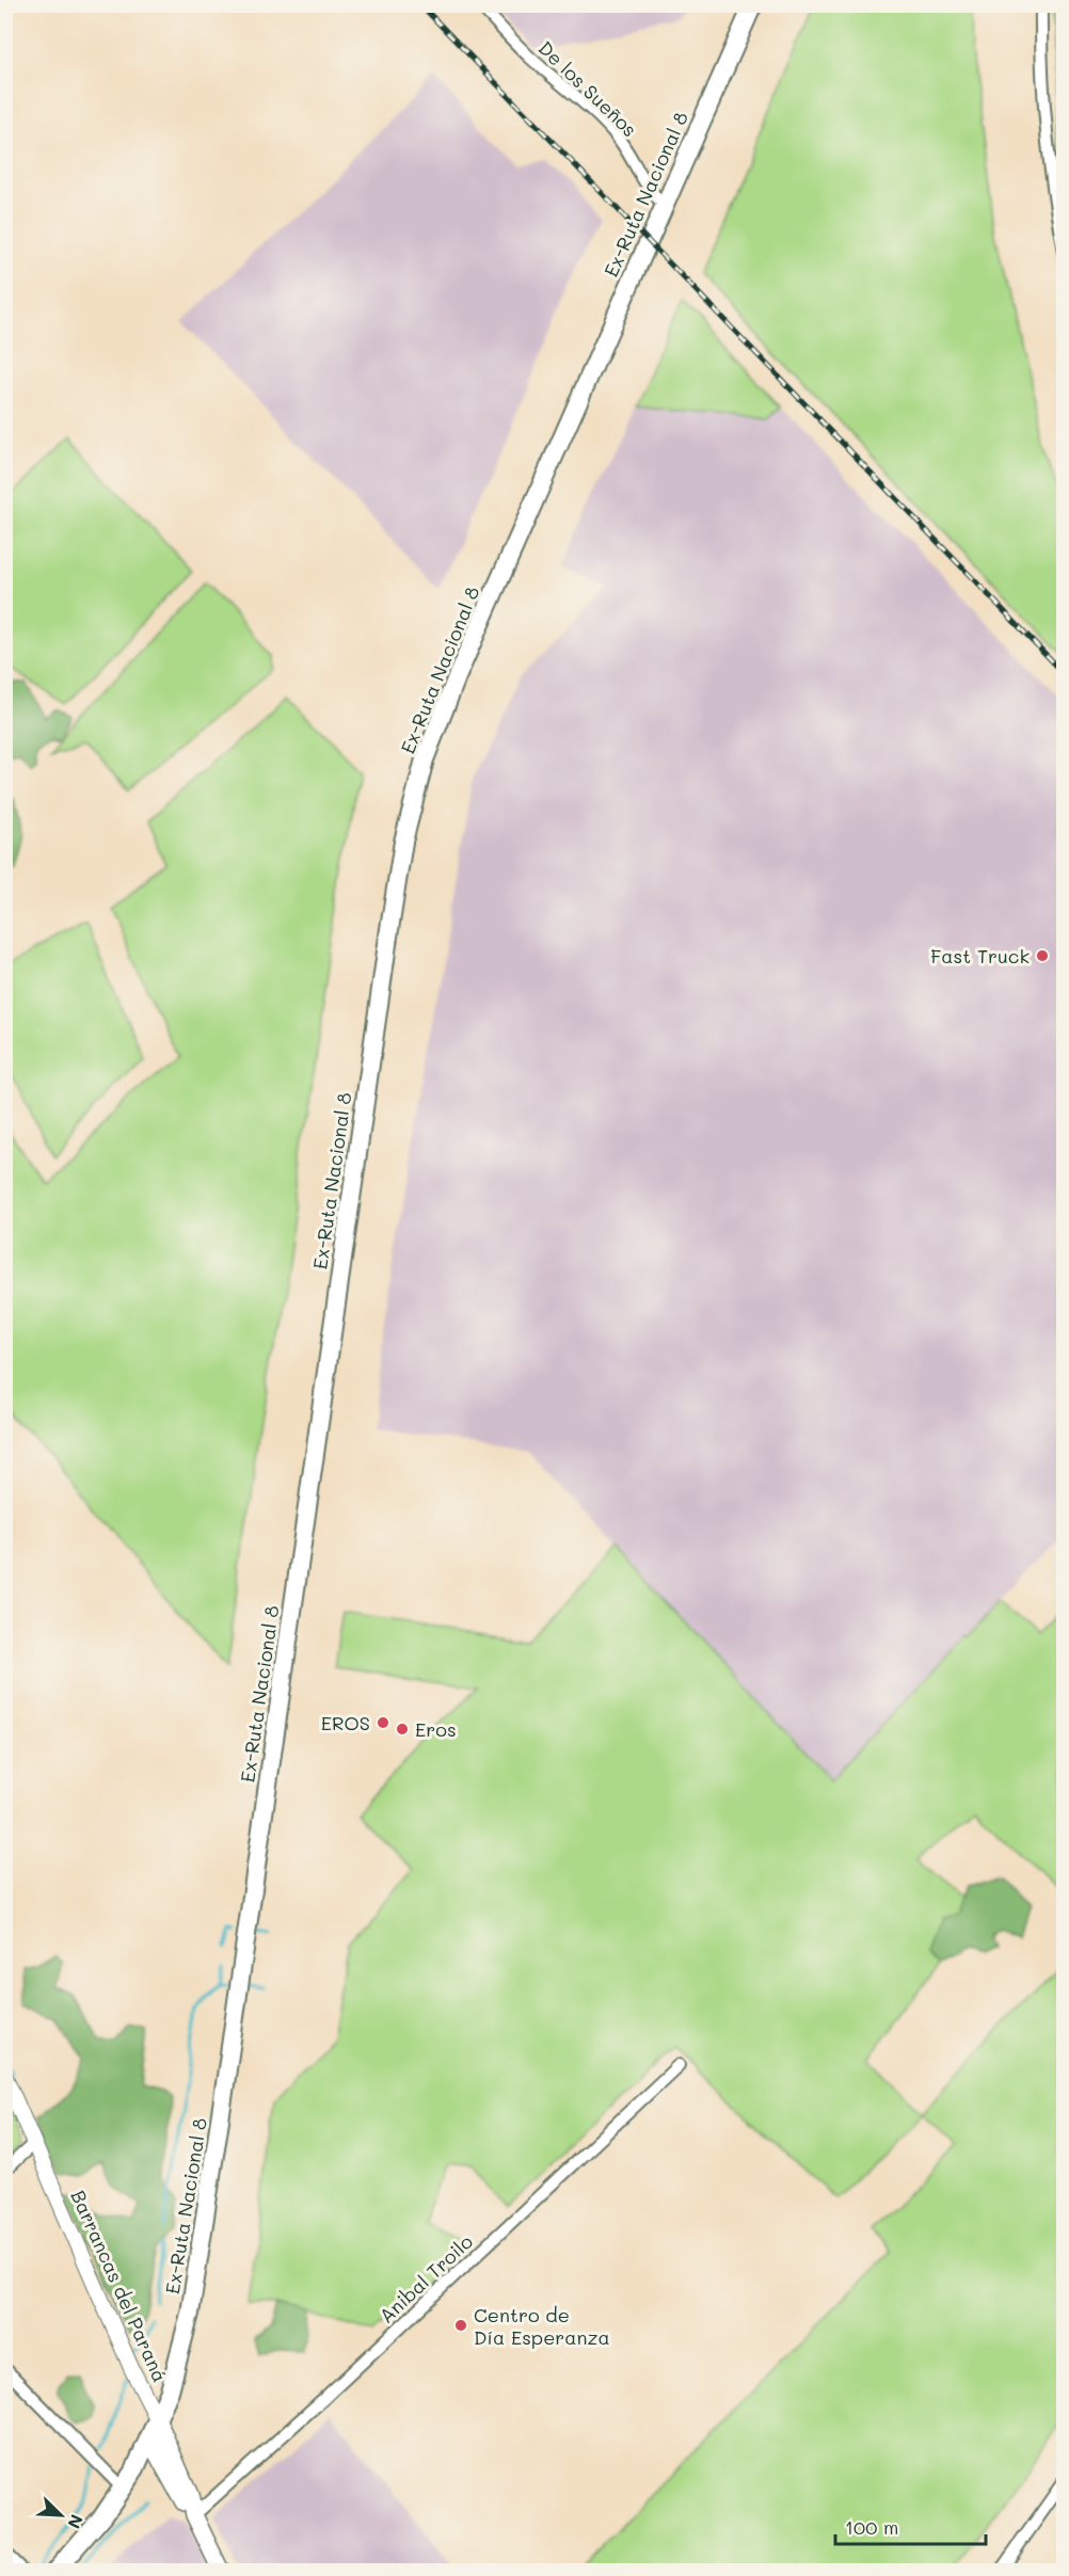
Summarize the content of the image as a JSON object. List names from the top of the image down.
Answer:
{
  "streets": {
    "main road": ["Ex-Ruta Nacional 8", "Barrancas del Paraná"],
    "street": ["De los Sueños", "Anibal Troilo"]
  },
  "crossings": [
    ["De los Sueños", "Ex-Ruta Nacional 8"],
    ["Ex-Ruta Nacional 8", "Barrancas del Paraná"],
    ["Anibal Troilo", "Barrancas del Paraná"]
  ],
  "places": [
    "Fast Truck",
    "EROS",
    "Eros",
    "Centro de Día Esperanza"
  ],
  "scale_bar": "100 m",
  "north": "bottom right"
}
